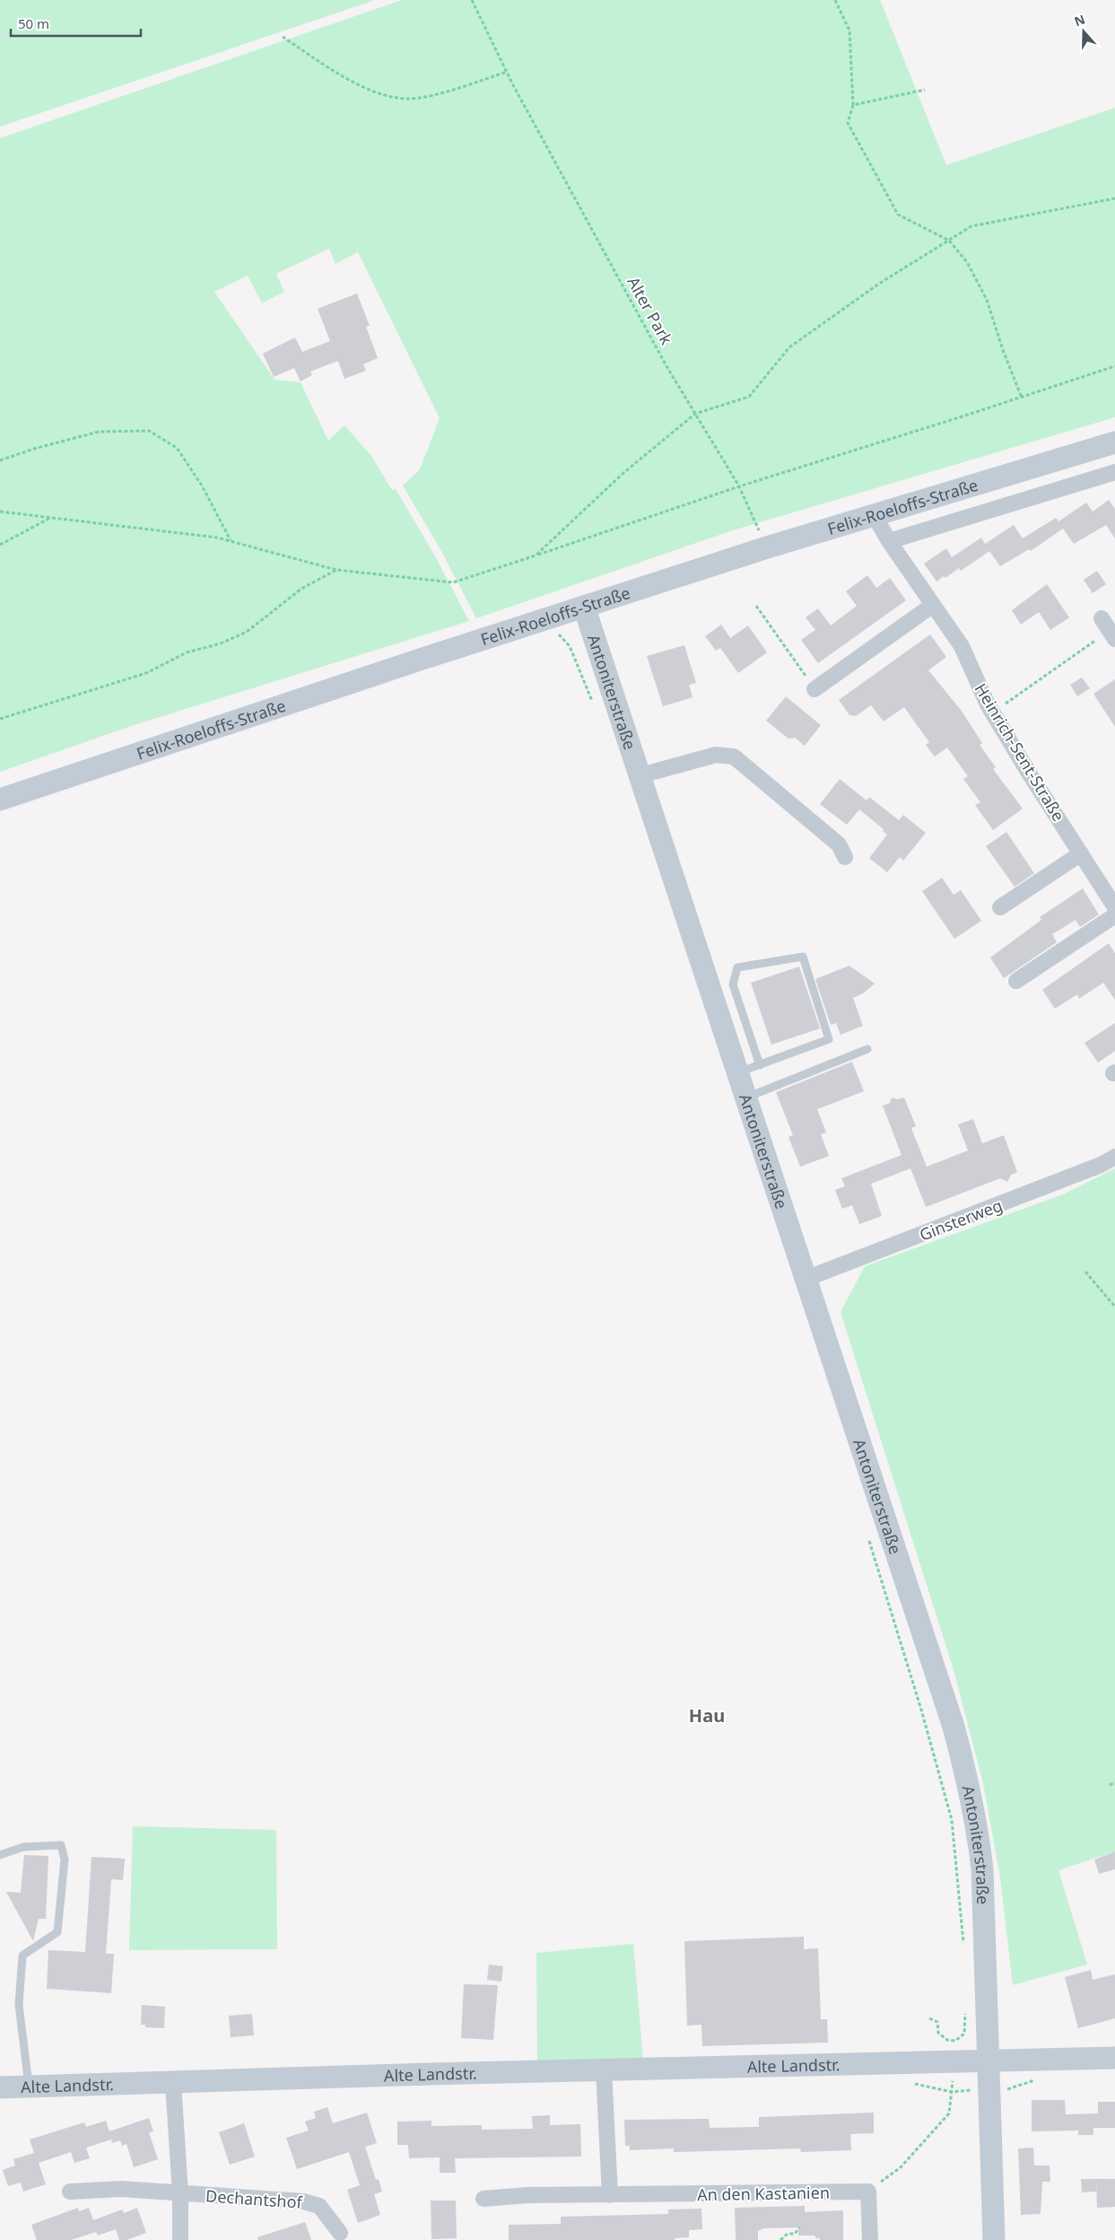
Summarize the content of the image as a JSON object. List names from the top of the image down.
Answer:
{
  "streets": {
    "street": [
      "Felix-Roeloffs-Straße",
      "Antoniterstraße",
      "Heinrich-Sent-Straße",
      "Ginsterweg",
      "Alte Landstr.",
      "An den Kastanien",
      "Dechantshof"
    ],
    "path": ["Alter Park"]
  },
  "crossings": [
    ["Alter Park", "Felix-Roeloffs-Straße"],
    ["Felix-Roeloffs-Straße", "Antoniterstraße"],
    ["Felix-Roeloffs-Straße", "Heinrich-Sent-Straße"],
    ["Antoniterstraße", "Ginsterweg"],
    ["Antoniterstraße", "Alte Landstr."]
  ],
  "districts": ["Hau"],
  "scale_bar": "50 m",
  "north": "top"
}
